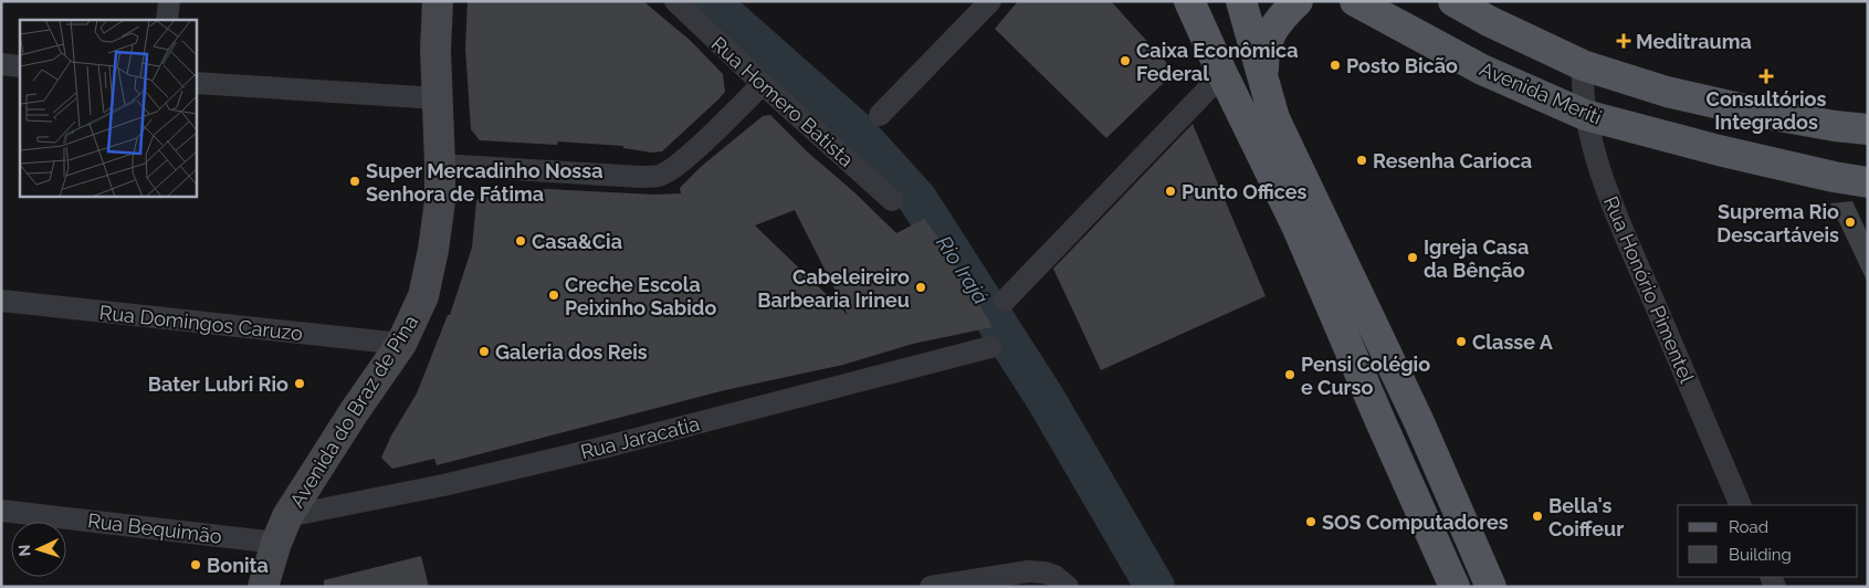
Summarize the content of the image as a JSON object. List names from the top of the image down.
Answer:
{
  "streets": {
    "main road": ["Avenida Meriti"],
    "street": [
      "Rua Homero Batista",
      "Rua Honório Pimentel",
      "Rua Domingos Caruzo",
      "Avenida do Braz de Pina",
      "Rua Jaracatia",
      "Rua Bequimão"
    ]
  },
  "crossings": [
    ["Avenida Meriti", "Rua Honório Pimentel"],
    ["Rua Domingos Caruzo", "Avenida do Braz de Pina"],
    ["Avenida do Braz de Pina", "Rua Jaracatia"],
    ["Avenida do Braz de Pina", "Rua Bequimão"],
    ["Rua Jaracatia", "Rua Bequimão"]
  ],
  "water": ["Rio Irajá"],
  "places": {
    "health": ["Meditrauma", "Consultórios Integrados"],
    "other": [
      "Caixa Econômica Federal",
      "Posto Bicão",
      "Resenha Carioca",
      "Super Mercadinho Nossa Senhora de Fátima",
      "Punto Offices",
      "Suprema Rio Descartáveis",
      "Casa&Cia",
      "Igreja Casa da Bênção",
      "Cabeleireiro Barbearia Irineu",
      "Creche Escola Peixinho Sabido",
      "Classe A",
      "Galeria dos Reis",
      "Pensi Colégio e Curso",
      "Bater Lubri Rio",
      "Bella's Coiffeur",
      "SOS Computadores",
      "Bonita"
    ]
  },
  "legend": ["Road", "Building"],
  "north": "left"
}
